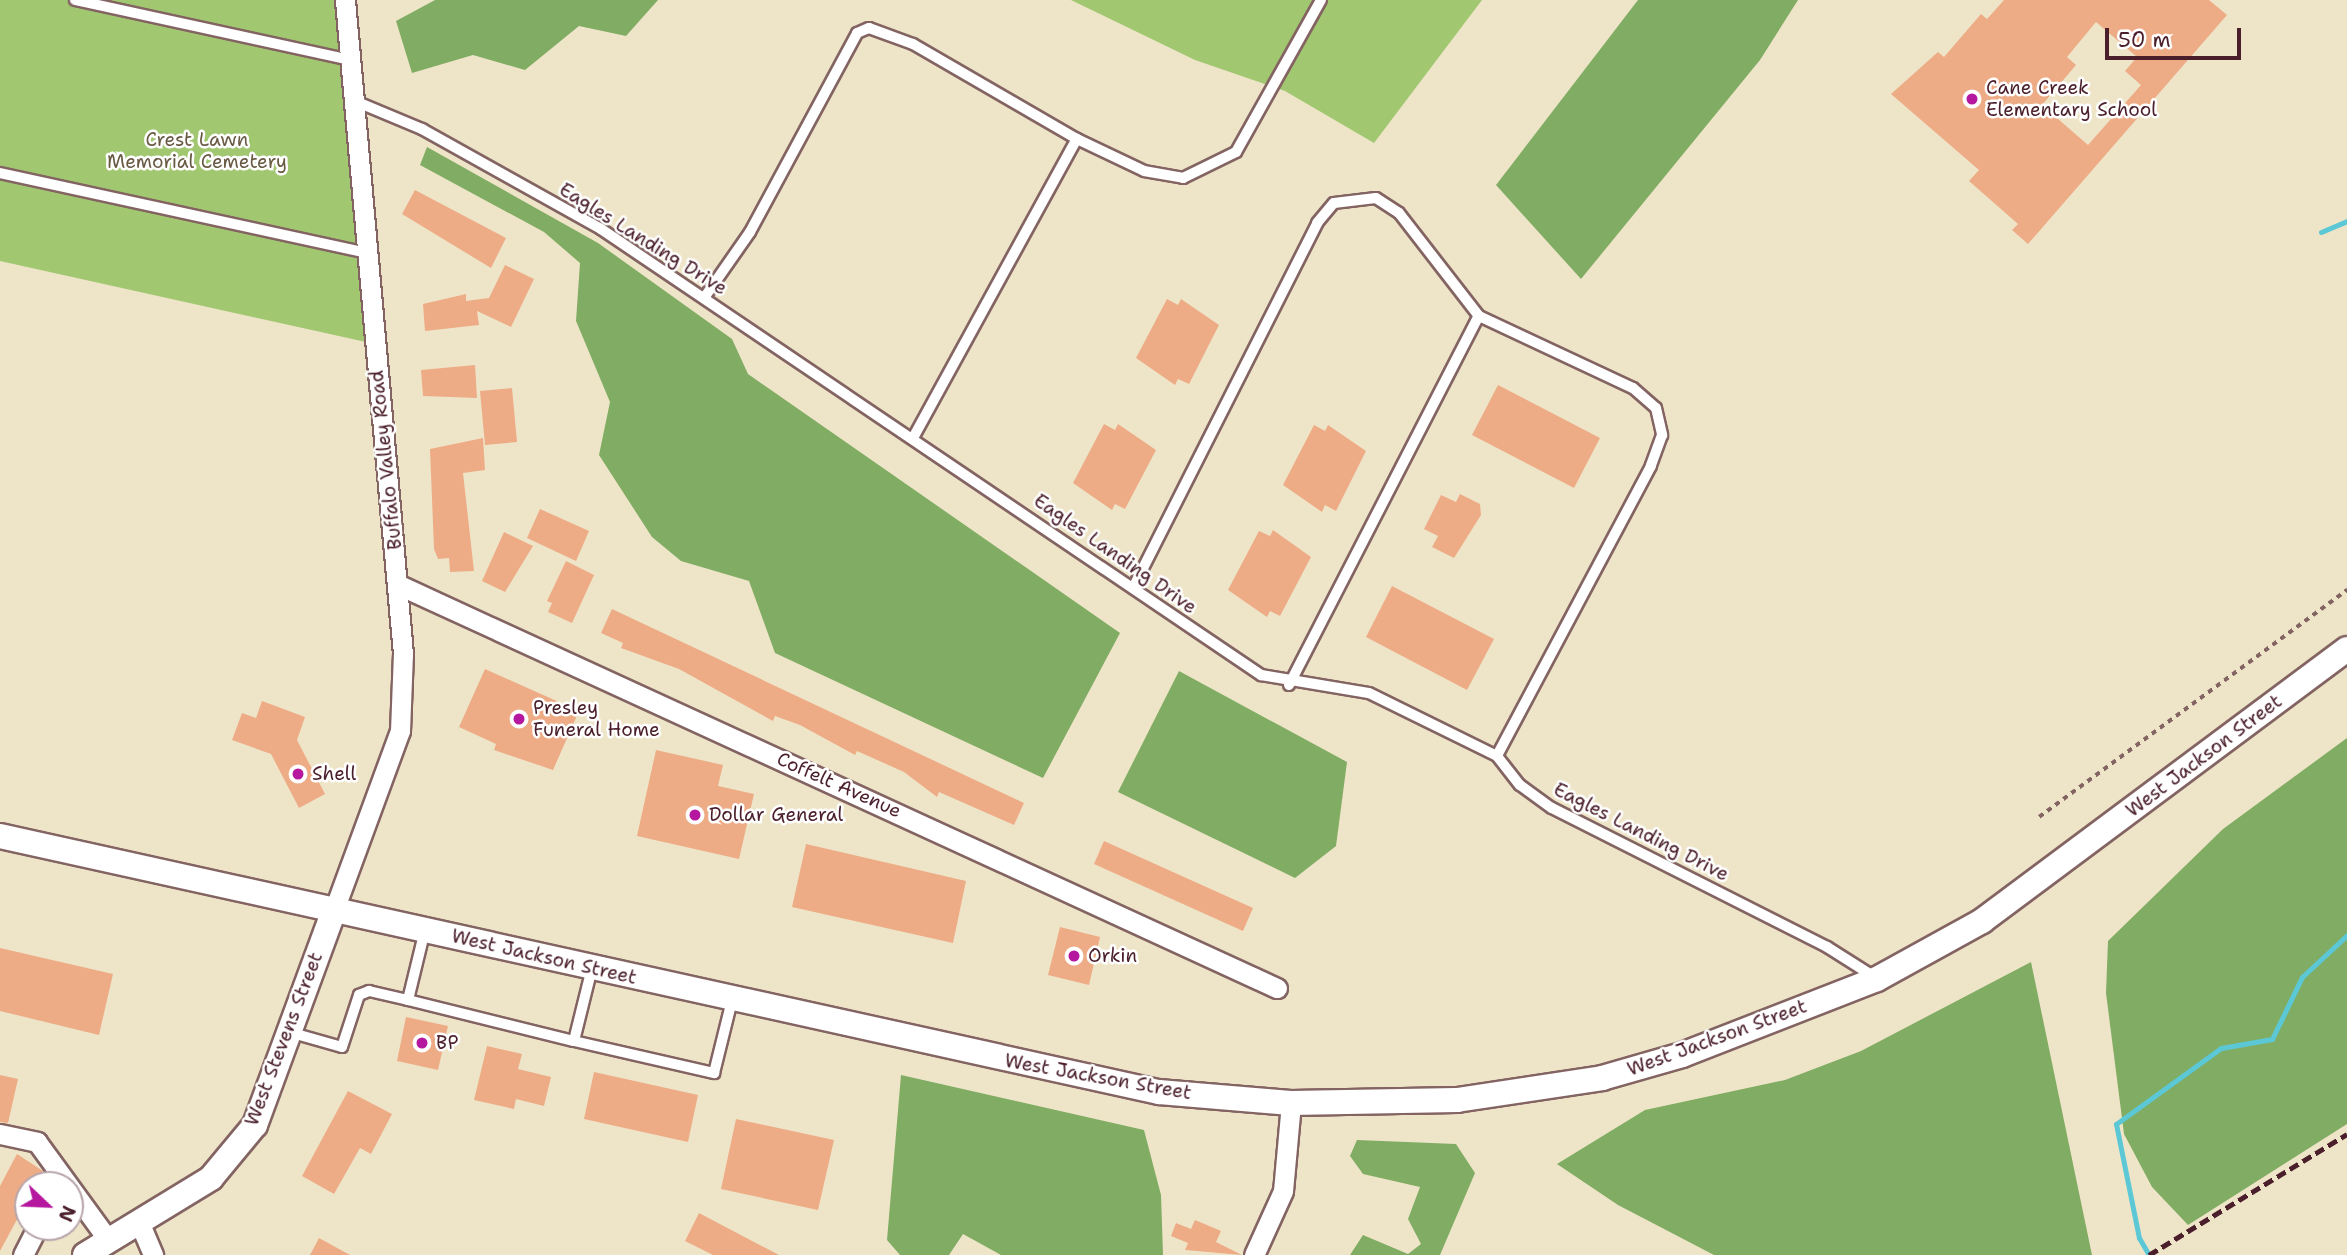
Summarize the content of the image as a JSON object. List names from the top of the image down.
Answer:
{
  "streets": {
    "street": [
      "Buffalo Valley Road",
      "West Jackson Street",
      "Coffelt Avenue",
      "West Stevens Street"
    ],
    "lane": ["Eagles Landing Drive"]
  },
  "crossings": [
    ["Eagles Landing Drive", "Buffalo Valley Road"],
    ["Eagles Landing Drive", "West Jackson Street"],
    ["Buffalo Valley Road", "West Jackson Street"],
    ["Buffalo Valley Road", "Coffelt Avenue"],
    ["Buffalo Valley Road", "West Stevens Street"],
    ["West Jackson Street", "West Stevens Street"]
  ],
  "parks": ["Crest Lawn Memorial Cemetery"],
  "places": [
    "Cane Creek Elementary School",
    "Presley Funeral Home",
    "Shell",
    "Dollar General",
    "Orkin",
    "BP"
  ],
  "scale_bar": "50 m",
  "north": "bottom right"
}
